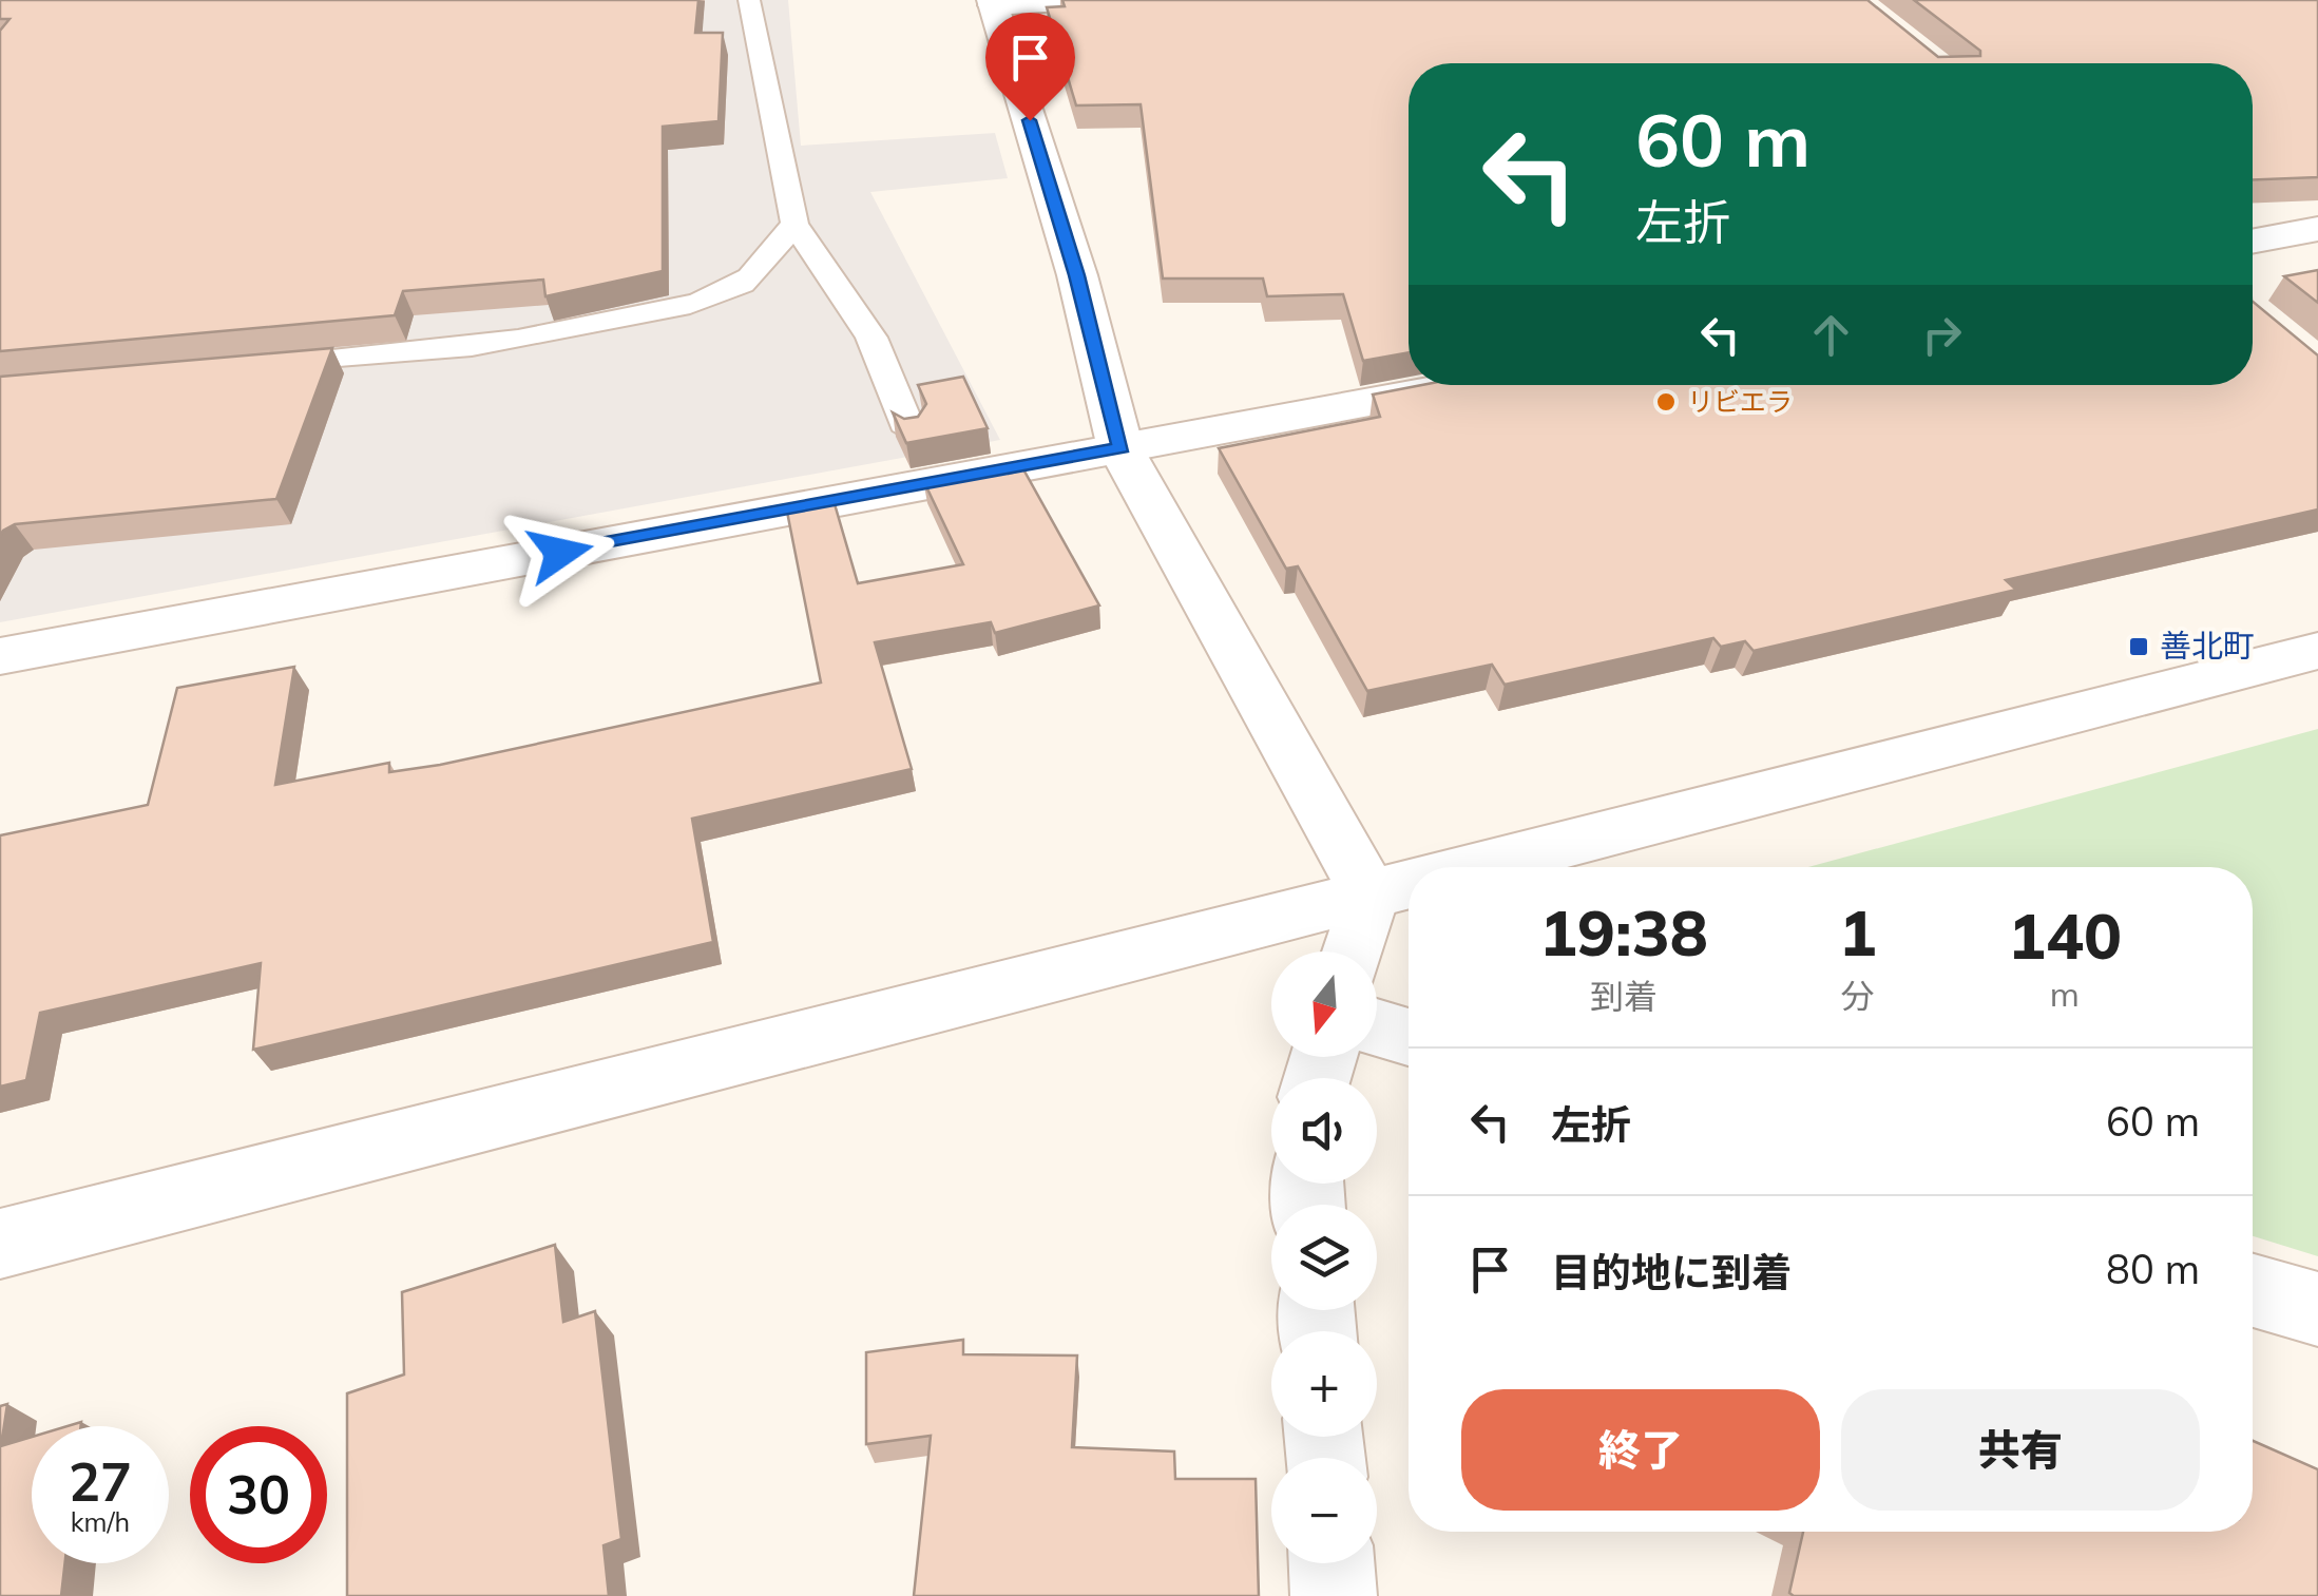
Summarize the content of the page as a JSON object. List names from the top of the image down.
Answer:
{
  "places": {
    "other": ["リビエラ"],
    "transit": ["善北町"]
  },
  "north": "bottom",
  "page": {
    "turn": ["60 m", "左折"],
    "eta": [
      "19:38",
      "到着",
      "1",
      "分",
      "140",
      "m"
    ],
    "map_buttons": ["+", "−"],
    "list": [
      {
        "name": "左折",
        "value": "60 m"
      },
      {
        "name": "目的地に到着",
        "value": "80 m"
      }
    ],
    "buttons": ["終了", "共有"],
    "speed": "27 km/h",
    "limit": "30"
  }
}
